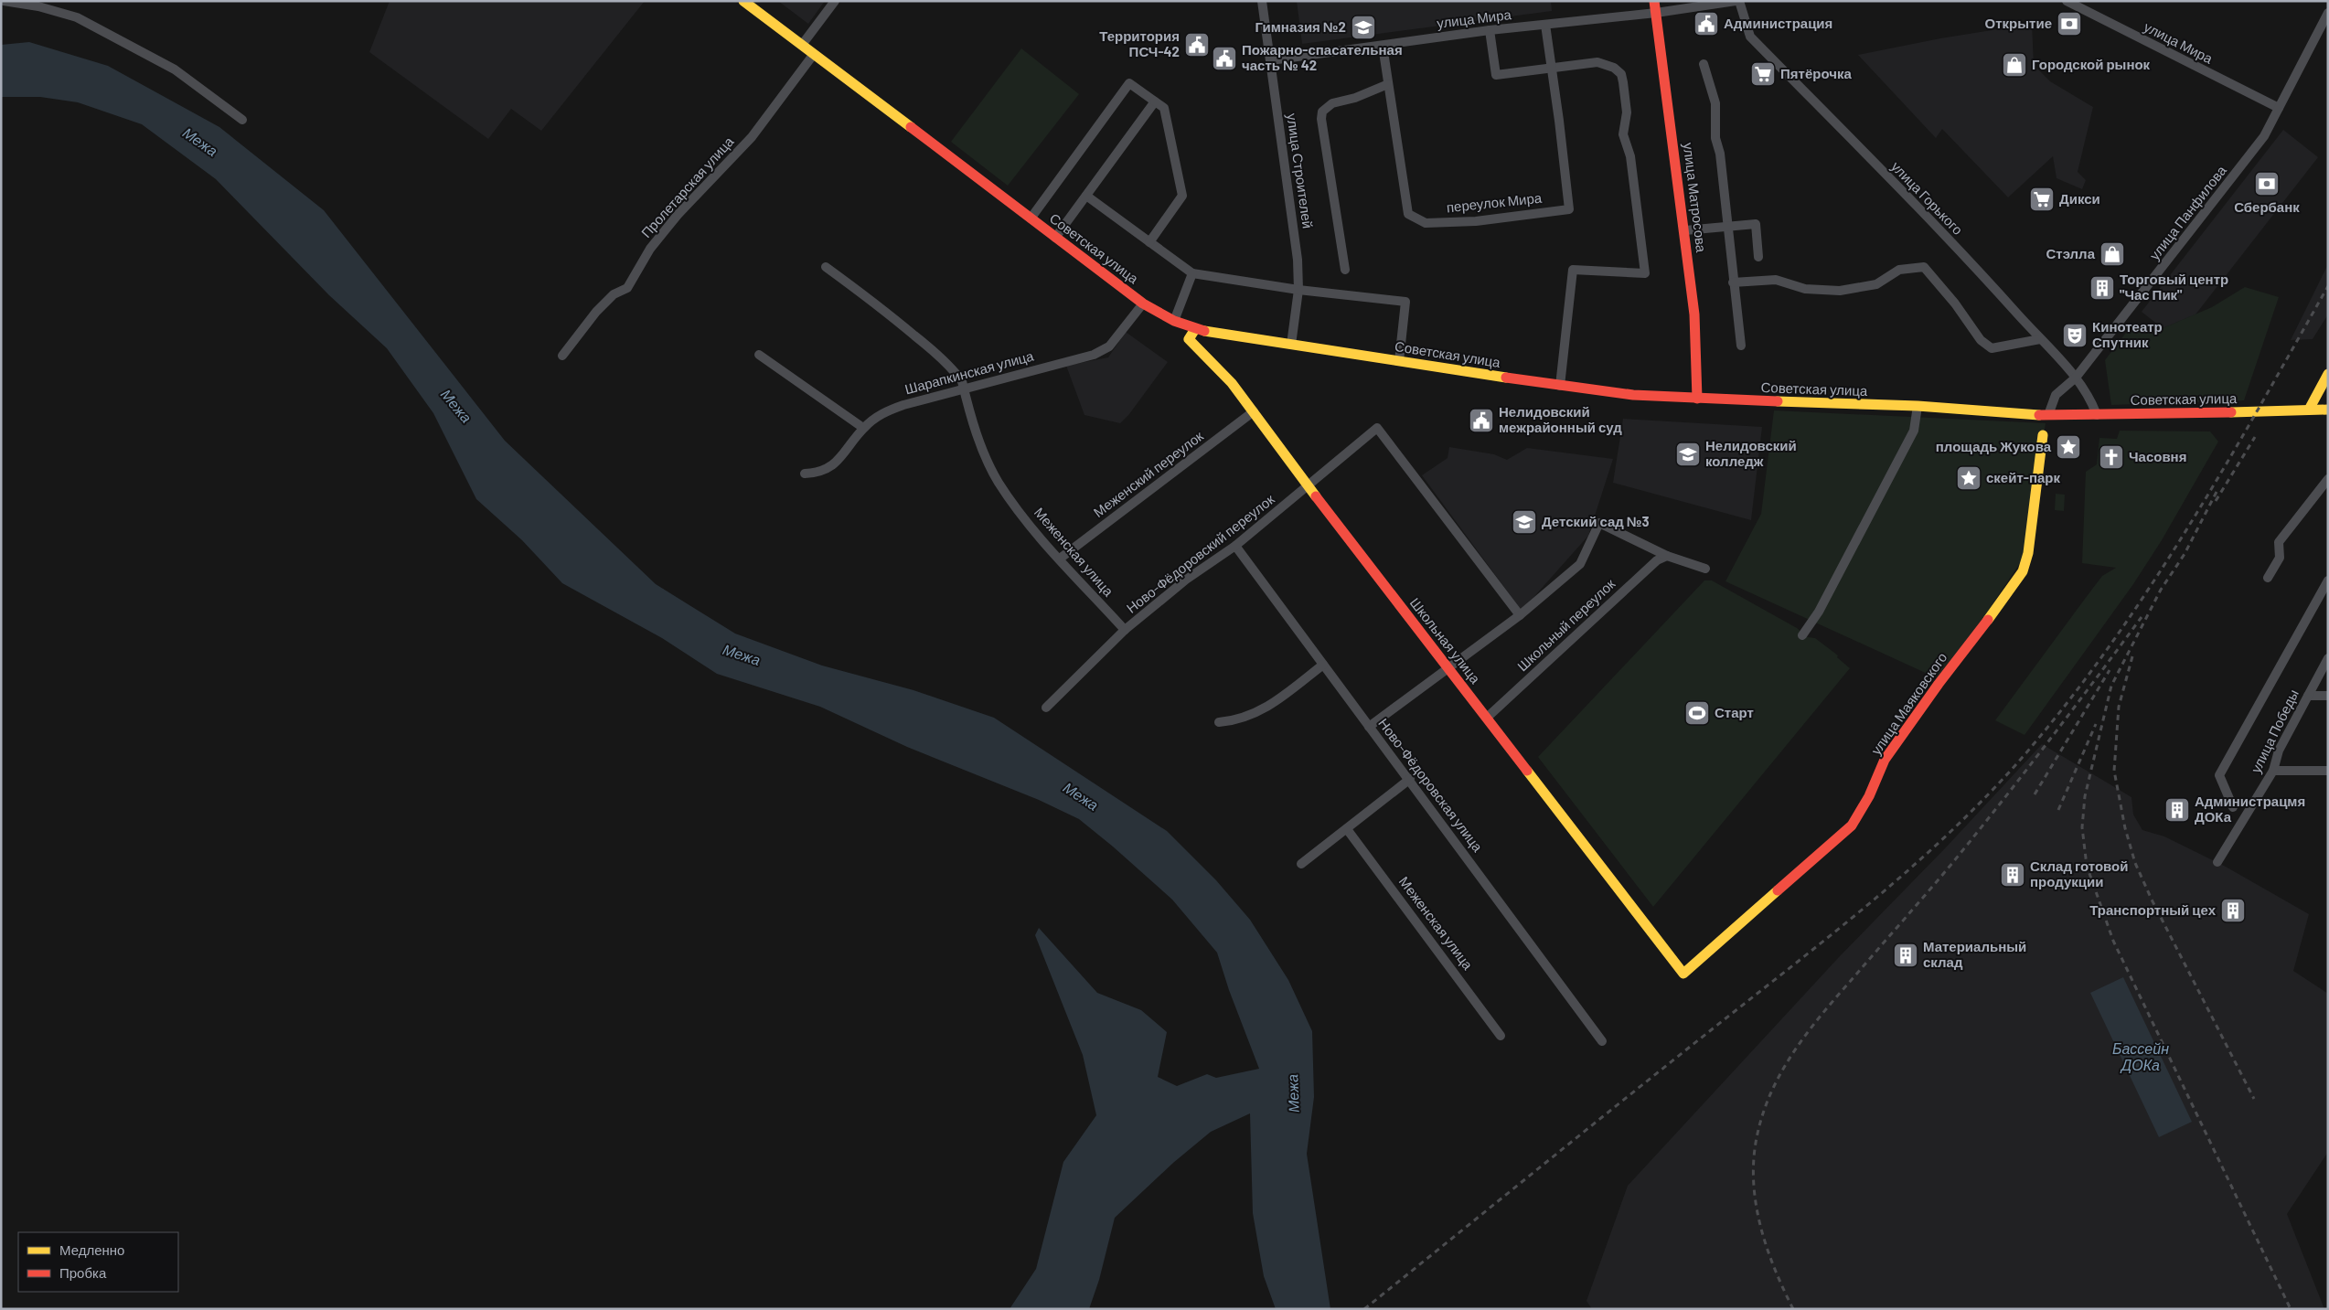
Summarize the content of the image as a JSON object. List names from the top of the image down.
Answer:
{
  "streets": {
    "main road": [
      "улица Матросова",
      "Советская улица",
      "Школьная улица",
      "улица Маяковского"
    ],
    "street": [
      "улица Мира",
      "улица Строителей",
      "Пролетарская улица",
      "улица Горького",
      "переулок Мира",
      "улица Панфилова",
      "Шарапкинская улица",
      "Меженский переулок",
      "Меженская улица",
      "Ново-Фёдоровский переулок",
      "Школьный переулок",
      "улица Победы",
      "Ново-Фёдоровская улица"
    ]
  },
  "crossings": [
    ["улица Мира", "улица Строителей"],
    ["улица Мира", "улица Матросова"],
    ["улица Мира", "улица Горького"],
    ["улица Мира", "переулок Мира"],
    ["улица Мира", "улица Панфилова"],
    ["улица Строителей", "Советская улица"],
    ["Пролетарская улица", "Советская улица"],
    ["улица Матросова", "Советская улица"],
    ["улица Горького", "улица Панфилова"],
    ["улица Горького", "Советская улица"],
    ["улица Панфилова", "Советская улица"],
    ["Советская улица", "Шарапкинская улица"],
    ["Советская улица", "Школьная улица"],
    ["Шарапкинская улица", "Меженская улица"],
    ["Меженский переулок", "Меженская улица"],
    ["Меженский переулок", "Школьная улица"],
    ["Меженская улица", "Ново-Фёдоровский переулок"],
    ["Ново-Фёдоровский переулок", "Школьная улица"],
    ["Ново-Фёдоровский переулок", "Ново-Фёдоровская улица"],
    ["Школьный переулок", "Школьная улица"],
    ["Школьная улица", "улица Маяковского"]
  ],
  "water": ["Межа", "Бассейн ДОКа"],
  "places": {
    "public building": [
      "Администрация",
      "Территория ПСЧ-42",
      "Пожарно-спасательная часть № 42",
      "Нелидовский межрайонный суд"
    ],
    "bank": ["Открытие", "Сбербанк"],
    "school or university": ["Гимназия №2", "Нелидовский колледж", "Детский сад №3"],
    "shop": ["Городской рынок", "Стэлла"],
    "supermarket": ["Пятёрочка", "Дикси"],
    "building": [
      "Торговый центр \"Час Пик\"",
      "Администрацмя ДОКа",
      "Склад готовой продукции",
      "Транспортный цех",
      "Материальный склад"
    ],
    "theatre": ["Кинотеатр Спутник"],
    "place": ["площадь Жукова", "скейт-парк"],
    "church": ["Часовня"],
    "sports": ["Старт"]
  },
  "legend": ["Медленно", "Пробка"]
}
